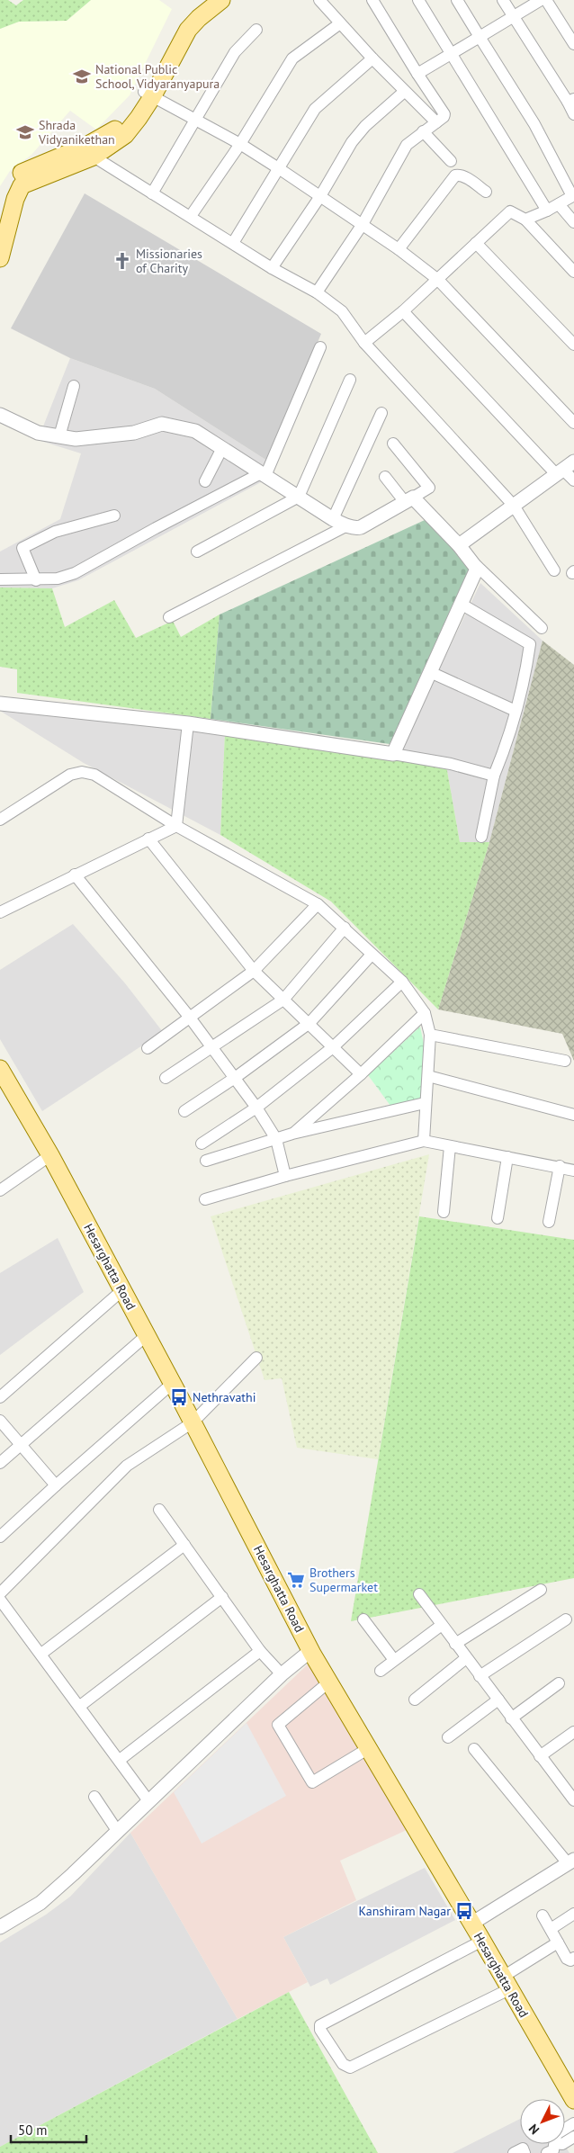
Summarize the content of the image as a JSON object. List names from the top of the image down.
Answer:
{
  "streets": {
    "main road": ["Hesarghatta Road"]
  },
  "places": {
    "school or university": ["National Public School, Vidyaranyapura", "Shrada Vidyanikethan"],
    "church": ["Missionaries of Charity"],
    "bus stop": ["Nethravathi", "Kanshiram Nagar"],
    "supermarket": ["Brothers Supermarket"]
  },
  "scale_bar": "50 m",
  "north": "bottom left"
}
